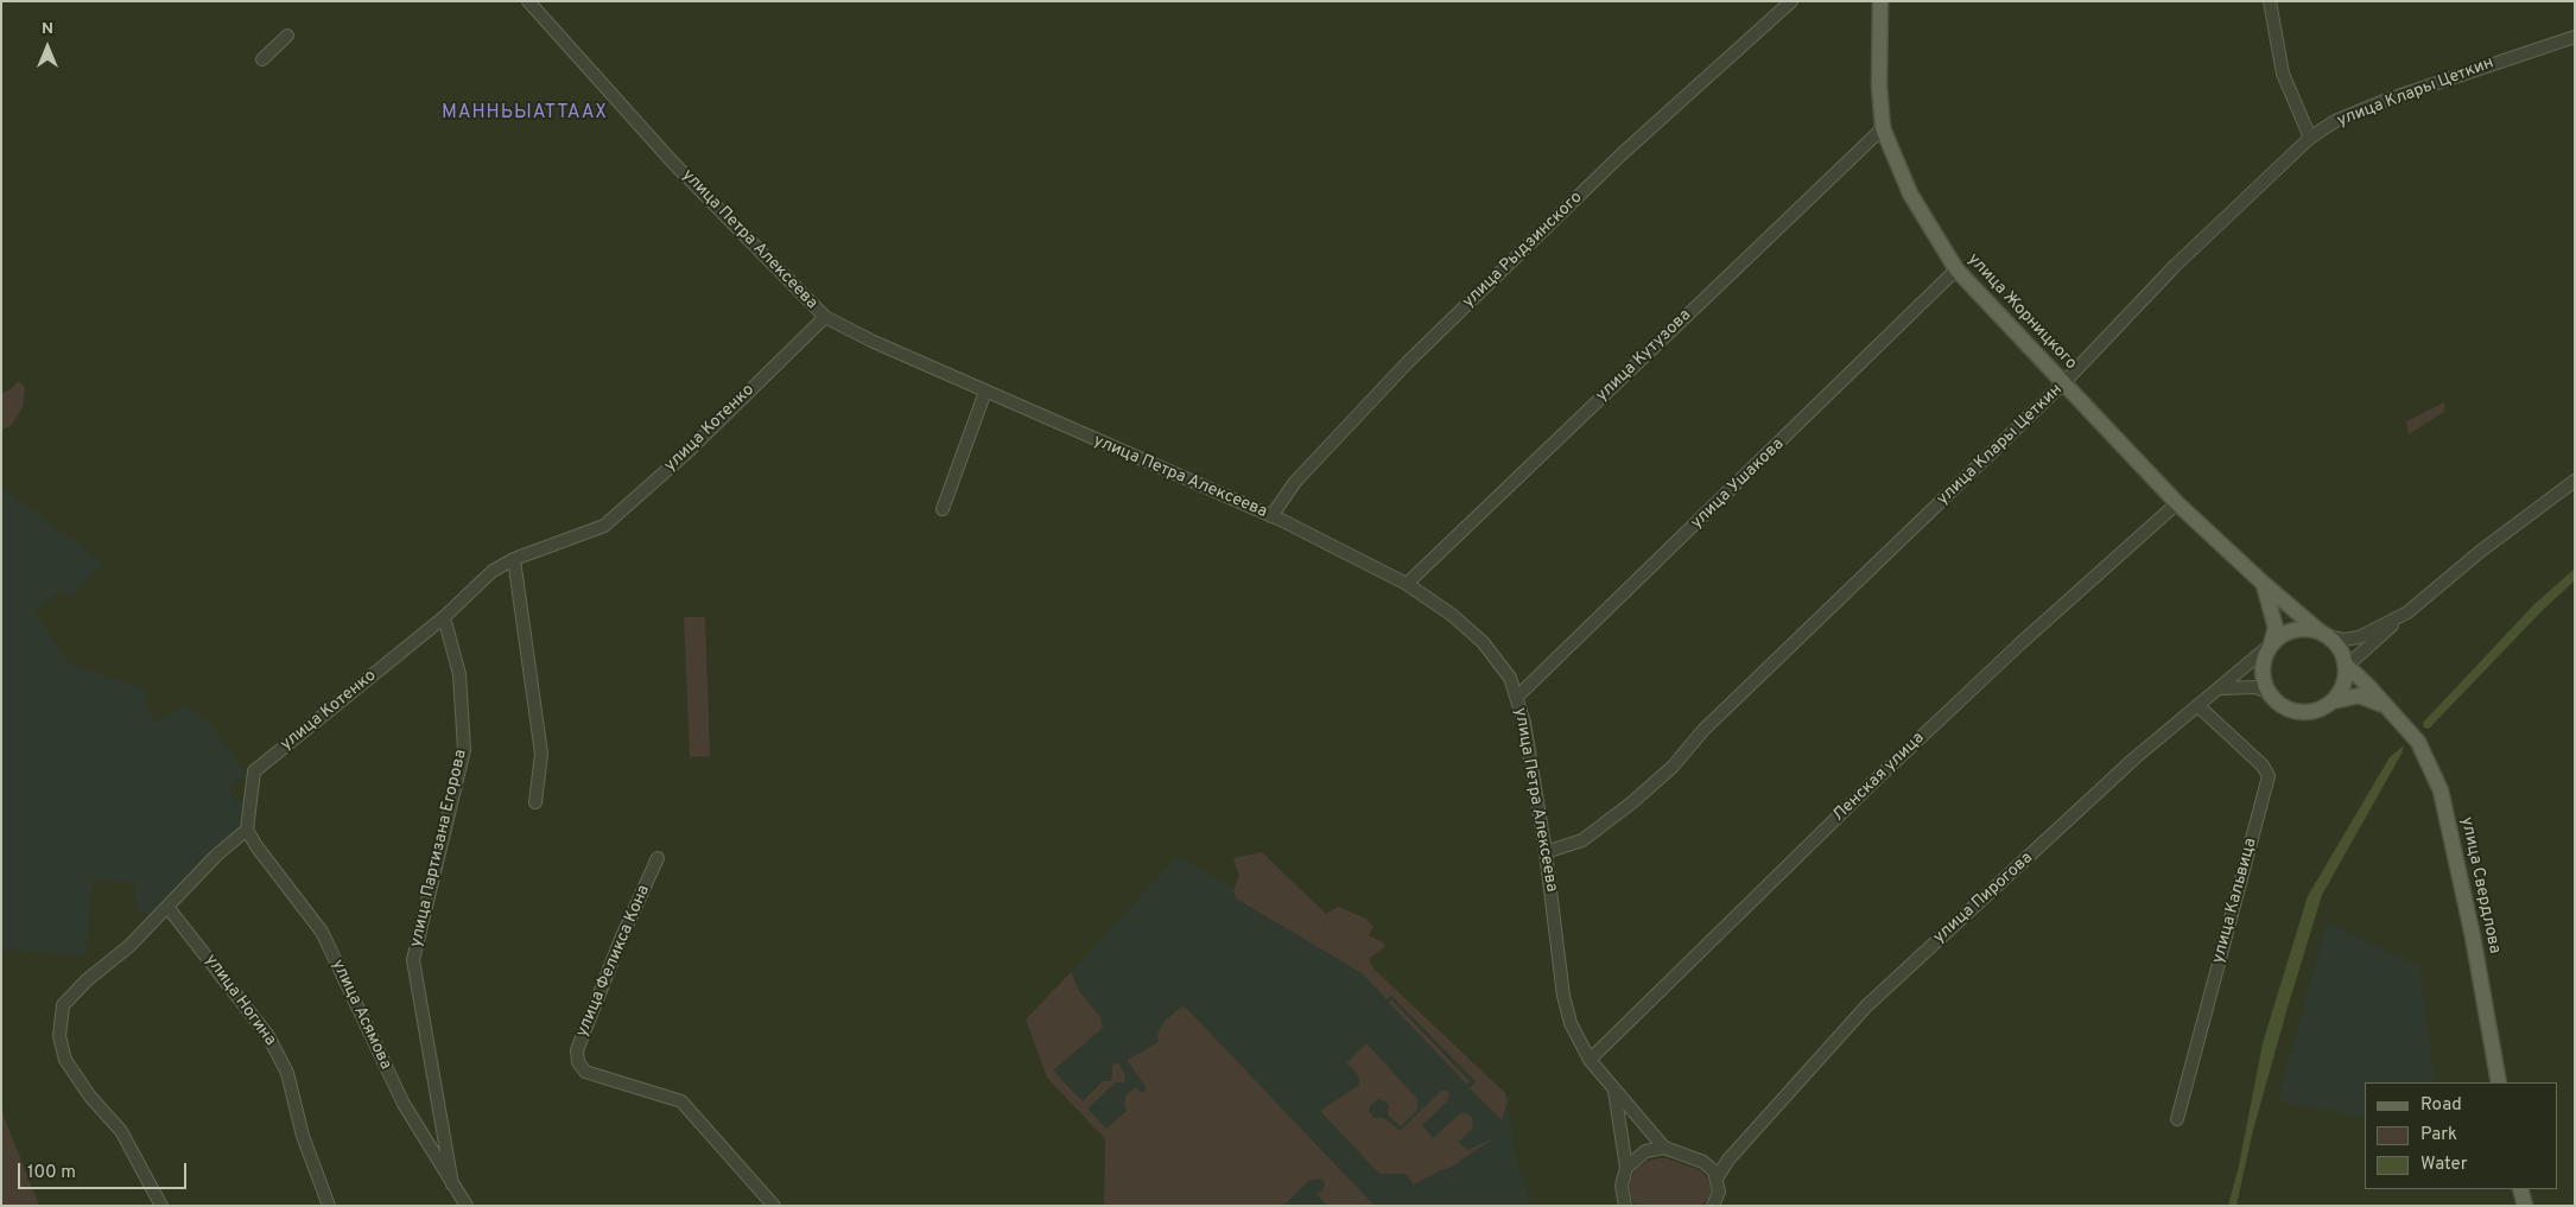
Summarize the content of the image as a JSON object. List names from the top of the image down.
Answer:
{
  "streets": {
    "main road": ["улица Жорницкого", "улица Свердлова"],
    "street": [
      "улица Клары Цеткин",
      "улица Петра Алексеева",
      "улица Рыдзинского",
      "улица Кутузова",
      "улица Котенко",
      "улица Ушакова",
      "Ленская улица",
      "улица Партизана Егорова",
      "улица Пирогова",
      "улица Кальвица",
      "улица Феликса Кона",
      "улица Ногина",
      "улица Асямова"
    ]
  },
  "crossings": [
    ["улица Клары Цеткин", "улица Петра Алексеева"],
    ["улица Клары Цеткин", "улица Жорницкого"],
    ["улица Петра Алексеева", "улица Рыдзинского"],
    ["улица Петра Алексеева", "улица Кутузова"],
    ["улица Петра Алексеева", "улица Котенко"],
    ["улица Петра Алексеева", "улица Ушакова"],
    ["улица Петра Алексеева", "Ленская улица"],
    ["улица Жорницкого", "улица Кутузова"],
    ["улица Жорницкого", "улица Ушакова"],
    ["улица Жорницкого", "Ленская улица"],
    ["улица Жорницкого", "улица Свердлова"],
    ["улица Жорницкого", "улица Пирогова"],
    ["улица Котенко", "улица Партизана Егорова"],
    ["улица Котенко", "улица Асямова"],
    ["улица Партизана Егорова", "улица Асямова"],
    ["улица Свердлова", "улица Пирогова"],
    ["улица Пирогова", "улица Кальвица"]
  ],
  "districts": ["МАННЬЫАТТААХ"],
  "legend": ["Road", "Park", "Water"],
  "scale_bar": "100 m",
  "north": "top"
}
